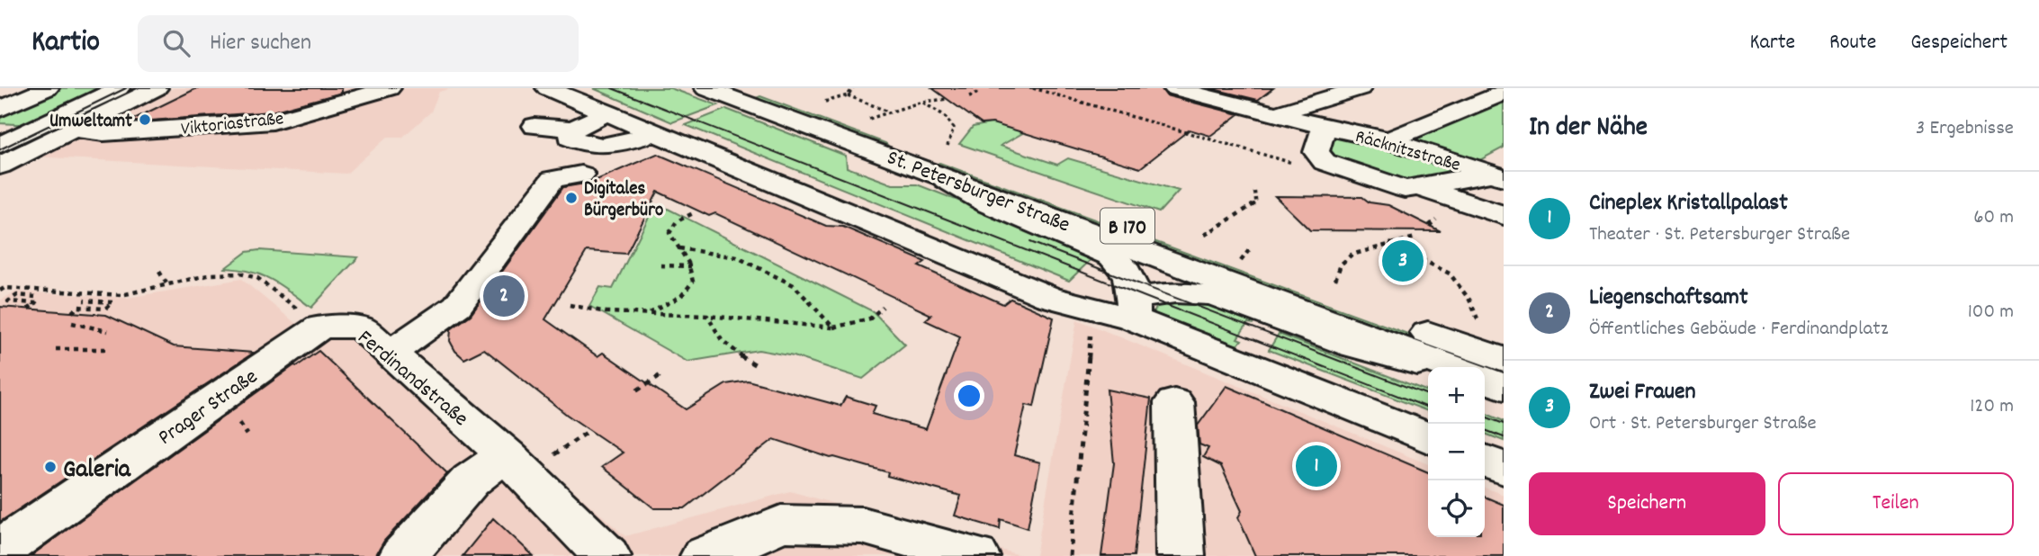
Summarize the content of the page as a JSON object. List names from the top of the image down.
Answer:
{
  "streets": {
    "street": [
      "Viktoriastraße",
      "Räcknitzstraße",
      "St. Petersburger Straße",
      "B 170",
      "Ferdinandstraße",
      "Prager Straße"
    ]
  },
  "crossings": [
    ["Ferdinandstraße", "Prager Straße"]
  ],
  "places": ["Umweltamt", "Digitales Bürgerbüro", "Galeria"],
  "page": {
    "header": "Kartio",
    "search": "Hier suchen",
    "nav": ["Karte", "Route", "Gespeichert"],
    "heading": ["In der Nähe", "3 Ergebnisse"],
    "list": [
      {
        "mark": "1",
        "name": "Cineplex Kristallpalast",
        "note": "Theater · St. Petersburger Straße",
        "value": "60 m"
      },
      {
        "mark": "2",
        "name": "Liegenschaftsamt",
        "note": "Öffentliches Gebäude · Ferdinandplatz",
        "value": "100 m"
      },
      {
        "mark": "3",
        "name": "Zwei Frauen",
        "note": "Ort · St. Petersburger Straße",
        "value": "120 m"
      }
    ],
    "pins": ["3", "2", "1"],
    "map_buttons": ["+", "−"],
    "buttons": ["Speichern", "Teilen"]
  }
}
